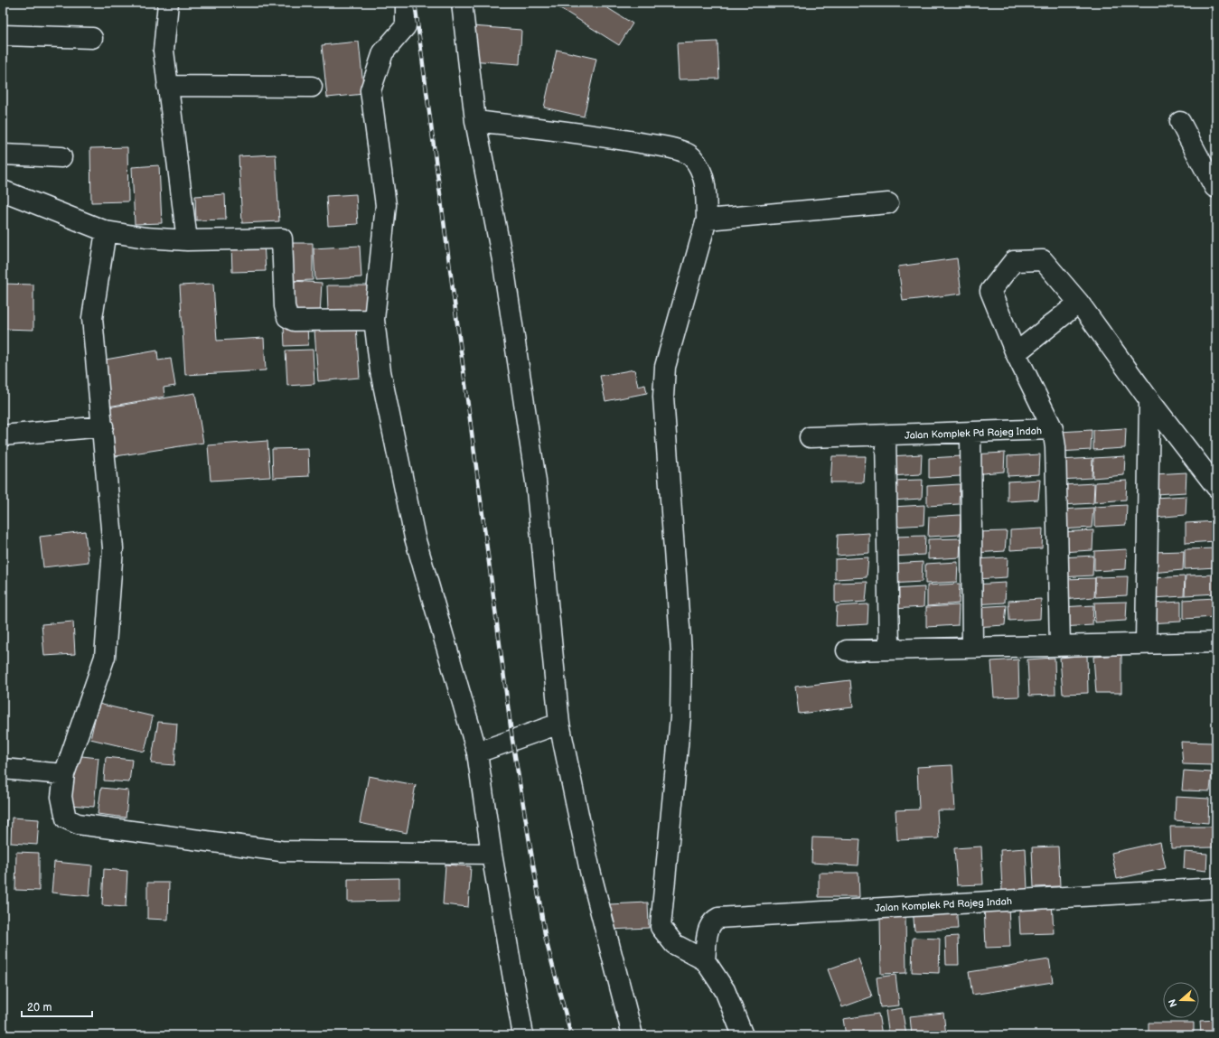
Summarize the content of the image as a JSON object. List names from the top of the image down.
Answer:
{
  "streets": {
    "street": ["Jalan Komplek Pd Rajeg Indah"]
  },
  "scale_bar": "20 m",
  "north": "left"
}
